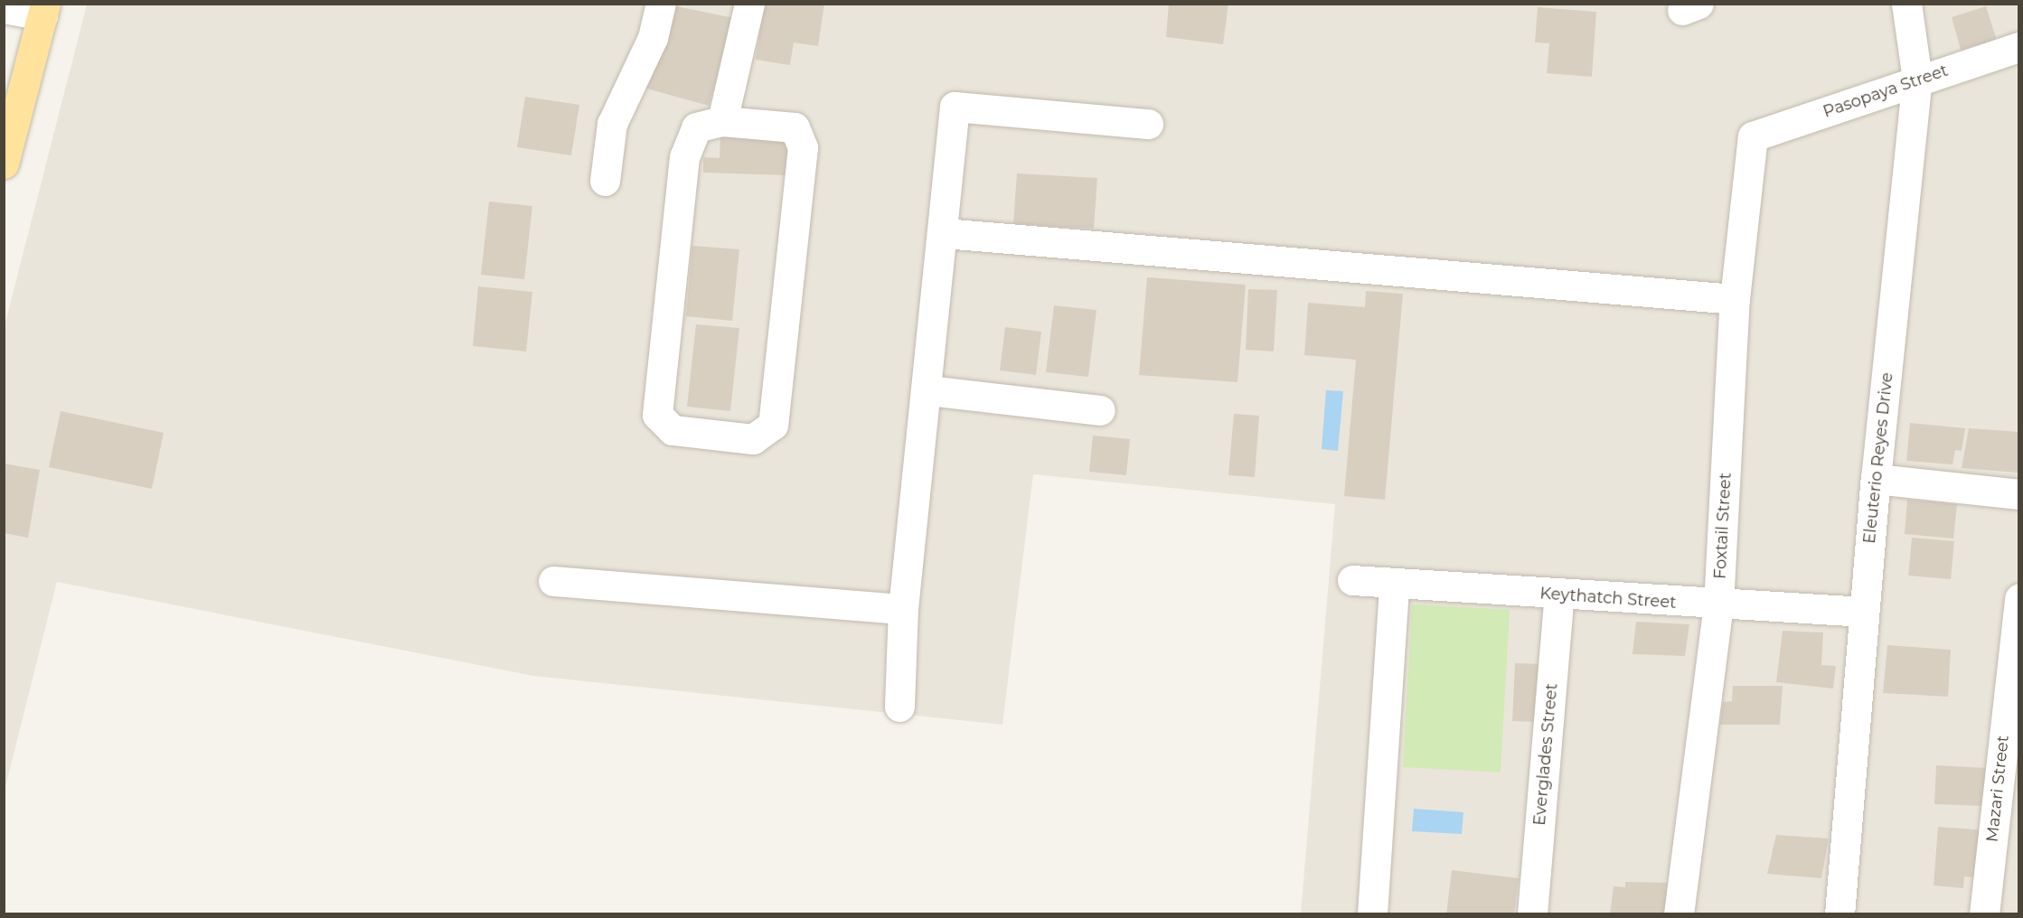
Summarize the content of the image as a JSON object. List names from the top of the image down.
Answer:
{
  "streets": {
    "street": [
      "Pasopaya Street",
      "Eleuterio Reyes Drive",
      "Foxtail Street",
      "Keythatch Street",
      "Everglades Street",
      "Mazari Street"
    ]
  },
  "crossings": [
    ["Pasopaya Street", "Eleuterio Reyes Drive"],
    ["Pasopaya Street", "Foxtail Street"],
    ["Eleuterio Reyes Drive", "Keythatch Street"],
    ["Foxtail Street", "Keythatch Street"],
    ["Keythatch Street", "Everglades Street"]
  ]
}
